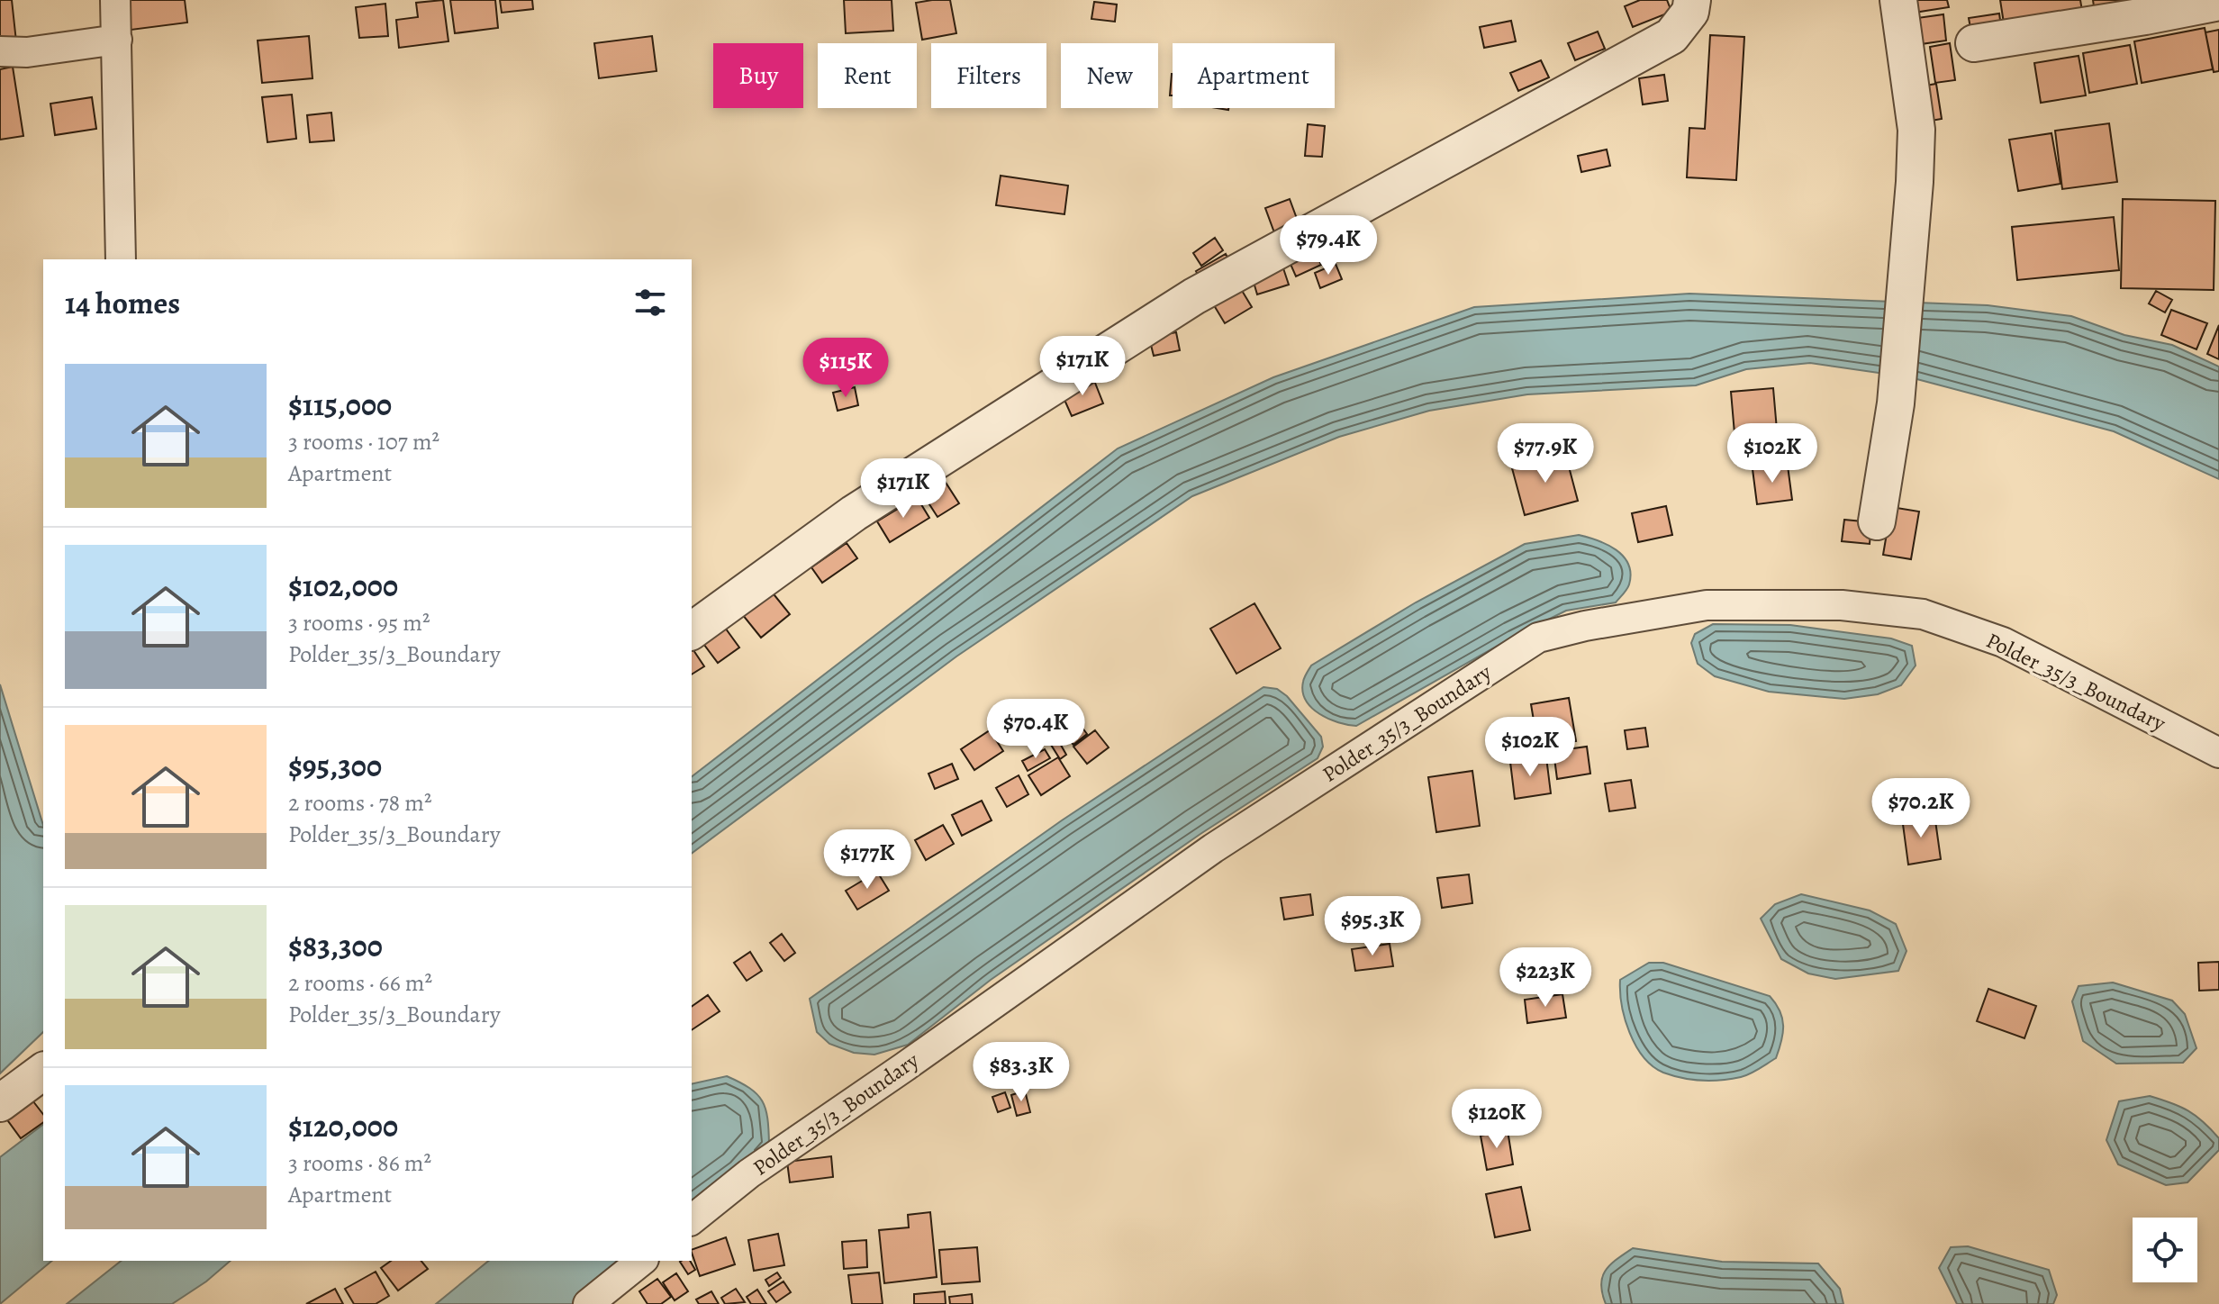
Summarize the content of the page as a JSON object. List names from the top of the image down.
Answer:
{
  "streets": {
    "street": ["Polder_35/3_Boundary"]
  },
  "page": {
    "chip": [
      "Buy",
      "Rent",
      "Filters",
      "New",
      "Apartment"
    ],
    "price": [
      "$79.4K",
      "$171K",
      "$115K",
      "$77.9K",
      "$102K",
      "$171K",
      "$70.4K",
      "$102K",
      "$70.2K",
      "$177K",
      "$95.3K",
      "$223K",
      "$83.3K",
      "$120K"
    ],
    "heading": "14 homes",
    "list": [
      {
        "name": "$115,000",
        "note": "3 rooms · 107 m² · Apartment"
      },
      {
        "name": "$102,000",
        "note": "3 rooms · 95 m² · Polder_35/3_Boundary"
      },
      {
        "name": "$95,300",
        "note": "2 rooms · 78 m² · Polder_35/3_Boundary"
      },
      {
        "name": "$83,300",
        "note": "2 rooms · 66 m² · Polder_35/3_Boundary"
      },
      {
        "name": "$120,000",
        "note": "3 rooms · 86 m² · Apartment"
      }
    ]
  }
}
